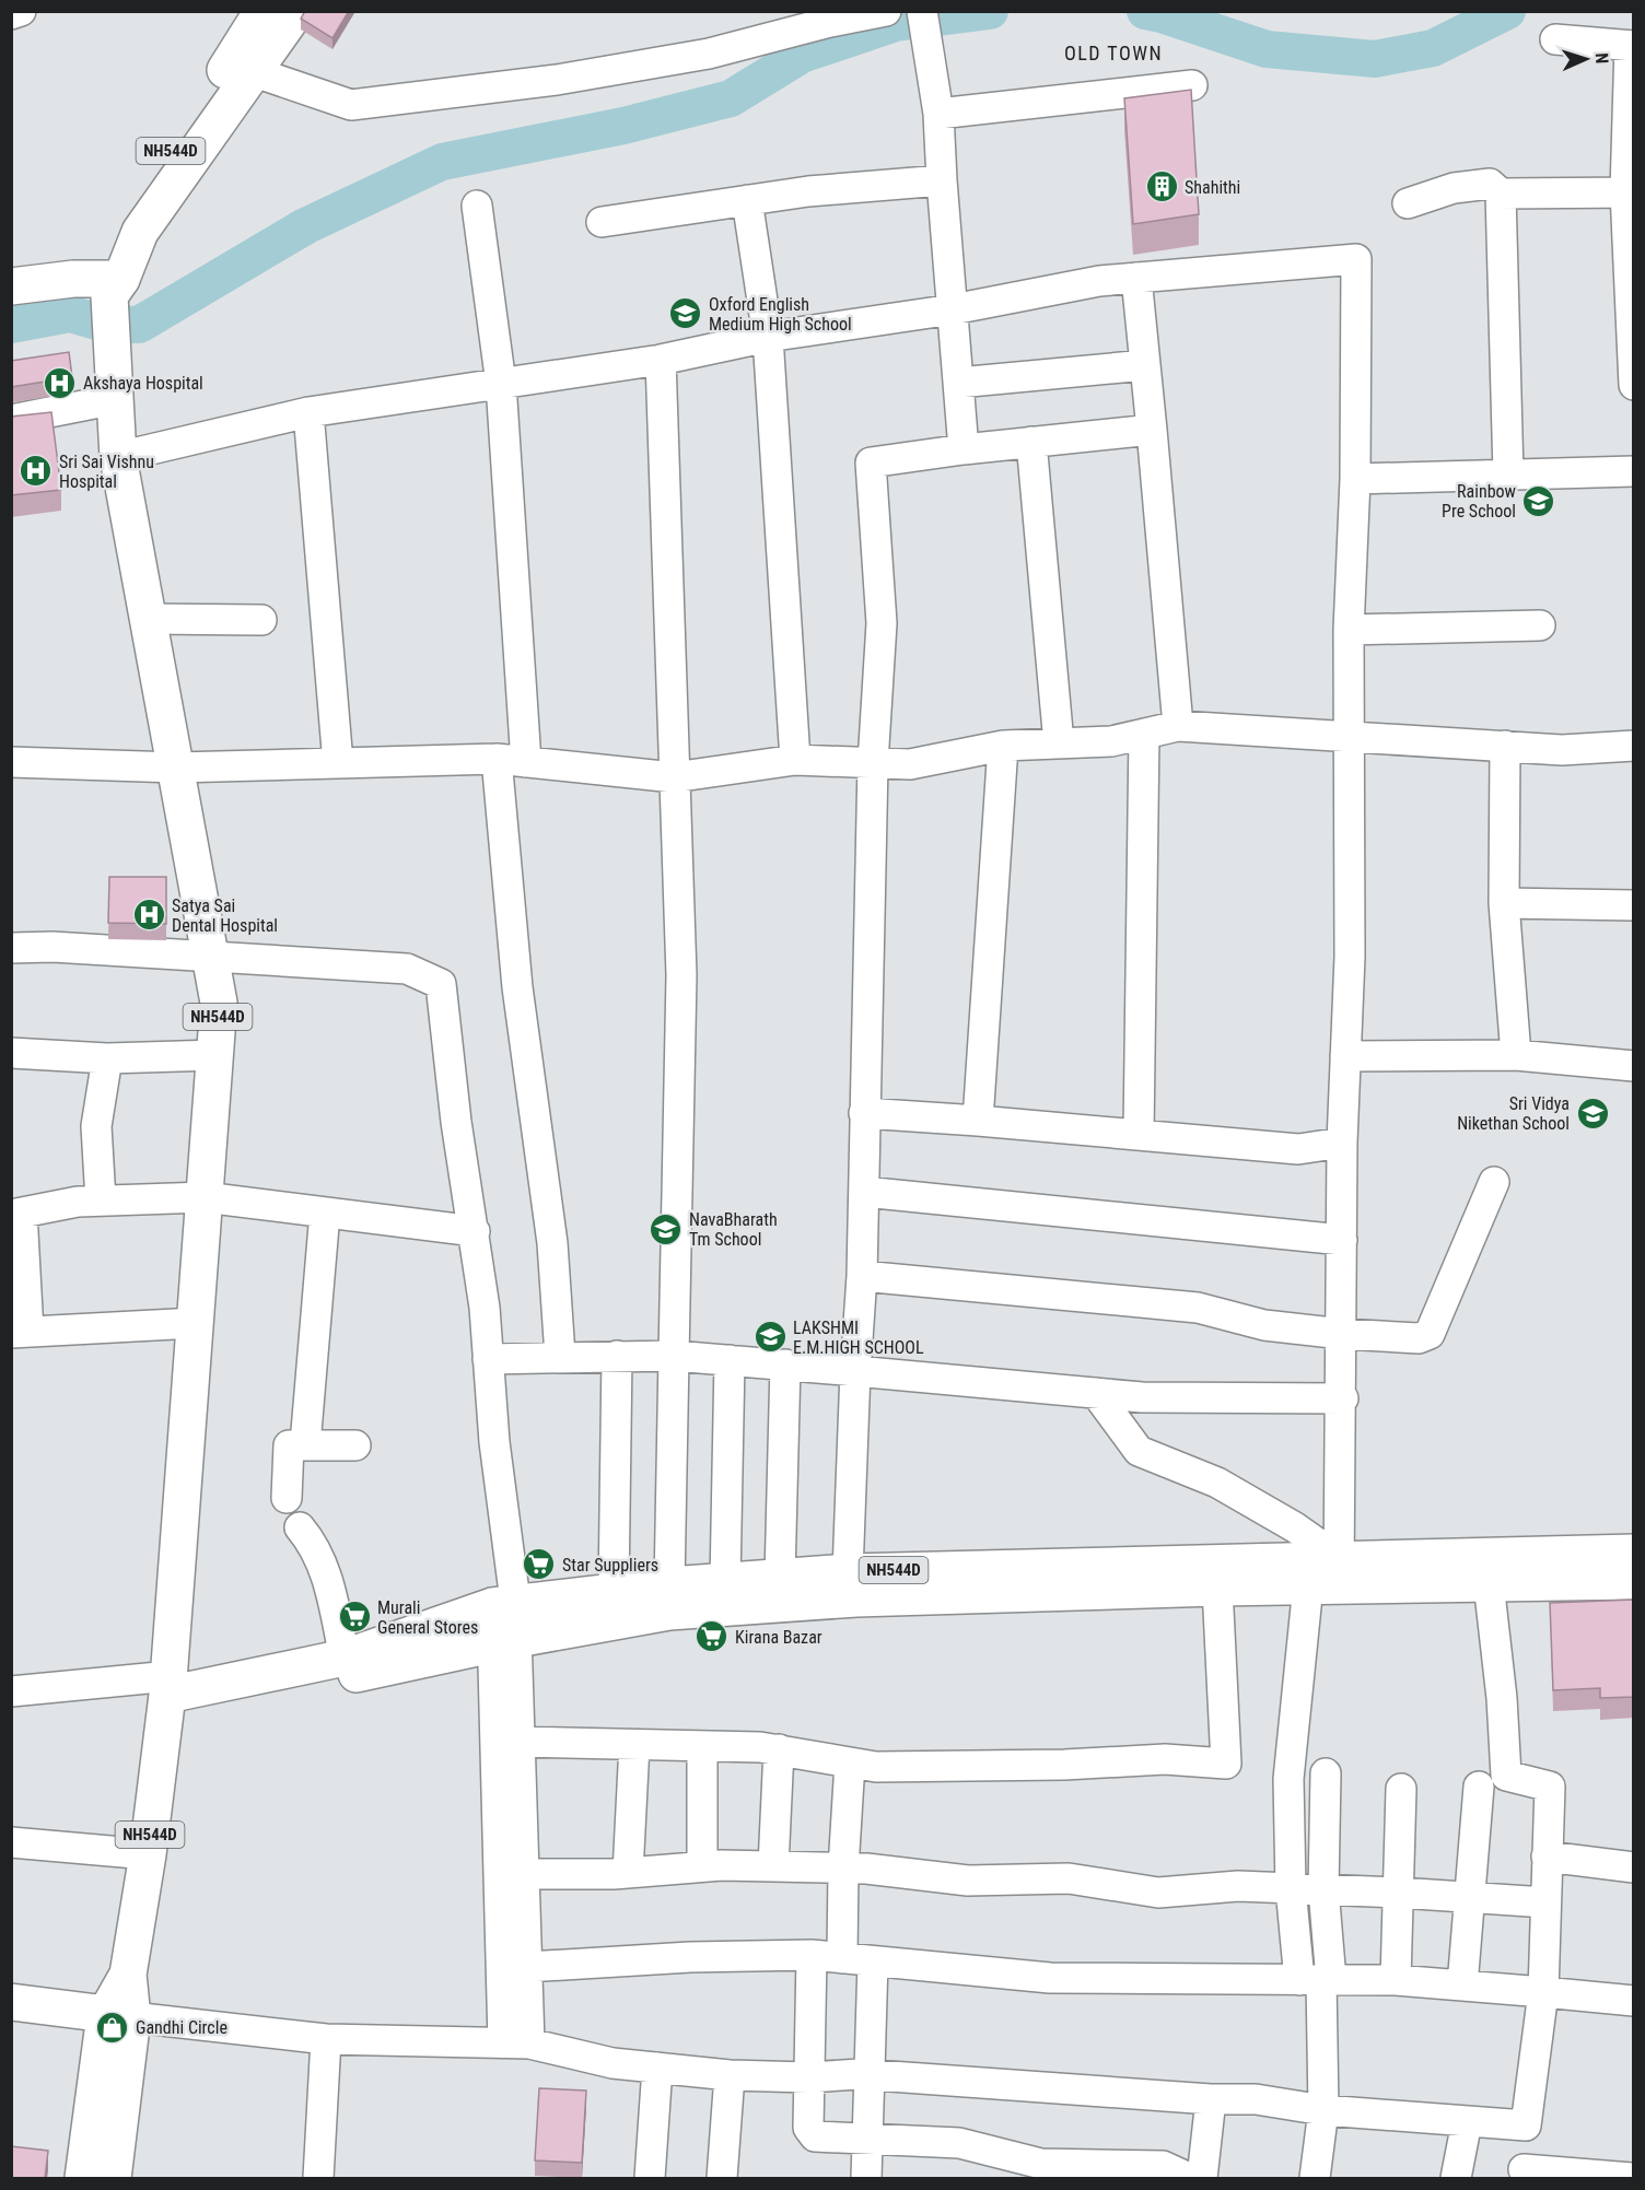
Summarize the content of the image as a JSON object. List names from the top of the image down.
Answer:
{
  "streets": {
    "main road": ["NH544D"]
  },
  "districts": ["OLD TOWN"],
  "places": {
    "building": ["Shahithi"],
    "school or university": [
      "Oxford English Medium High School",
      "Rainbow Pre School",
      "Sri Vidya Nikethan School",
      "NavaBharath Tm School",
      "LAKSHMI E.M.HIGH SCHOOL"
    ],
    "hospital": ["Akshaya Hospital", "Sri Sai Vishnu Hospital", "Satya Sai Dental Hospital"],
    "supermarket": ["Star Suppliers", "Murali General Stores", "Kirana Bazar"],
    "shop": ["Gandhi Circle"]
  },
  "north": "right"
}
